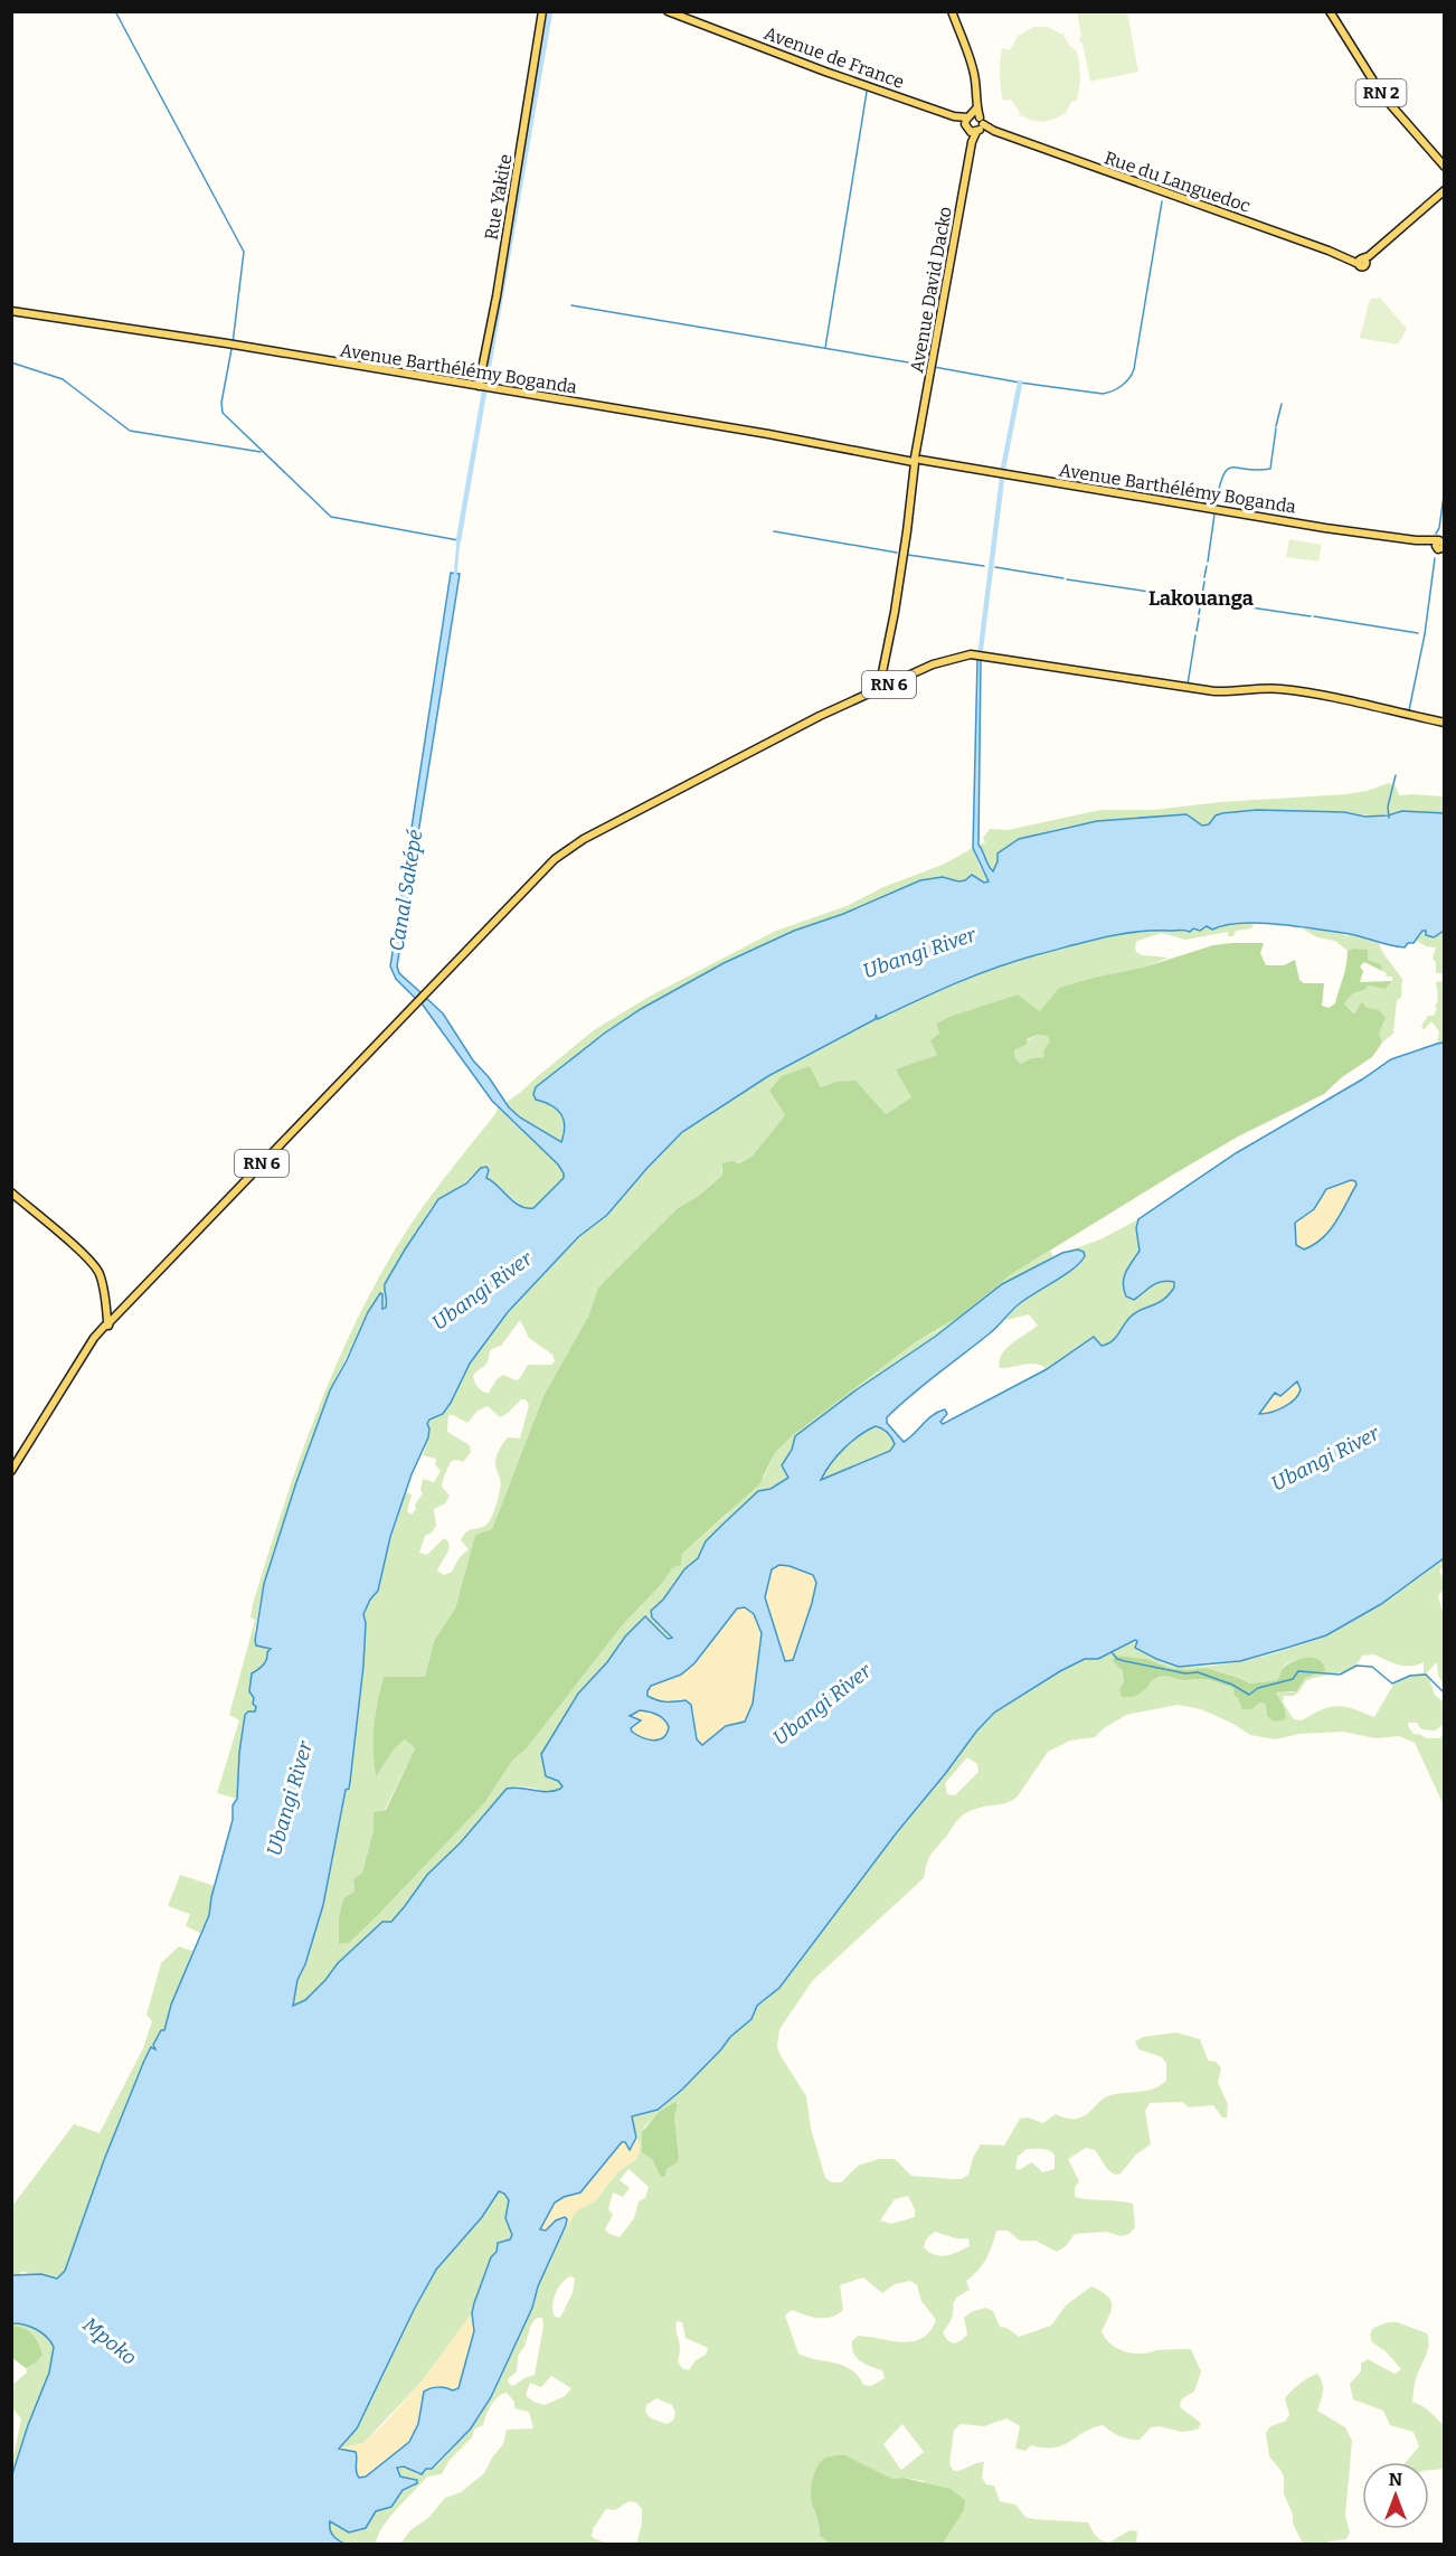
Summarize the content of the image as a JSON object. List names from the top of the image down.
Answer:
{
  "streets": {
    "main road": [
      "Avenue de France",
      "RN 2",
      "Rue du Languedoc",
      "Rue Yakite",
      "Avenue David Dacko",
      "Avenue Barthélémy Boganda",
      "RN 6"
    ]
  },
  "crossings": [
    ["Avenue de France", "Rue du Languedoc"],
    ["Avenue de France", "Avenue David Dacko"],
    ["Rue du Languedoc", "Avenue David Dacko"],
    ["Rue Yakite", "Avenue Barthélémy Boganda"],
    ["Avenue David Dacko", "Avenue Barthélémy Boganda"],
    ["Avenue David Dacko", "RN 6"]
  ],
  "districts": ["Lakouanga"],
  "water": ["Canal Saképé", "Ubangi River", "Mpoko"],
  "north": "top"
}
